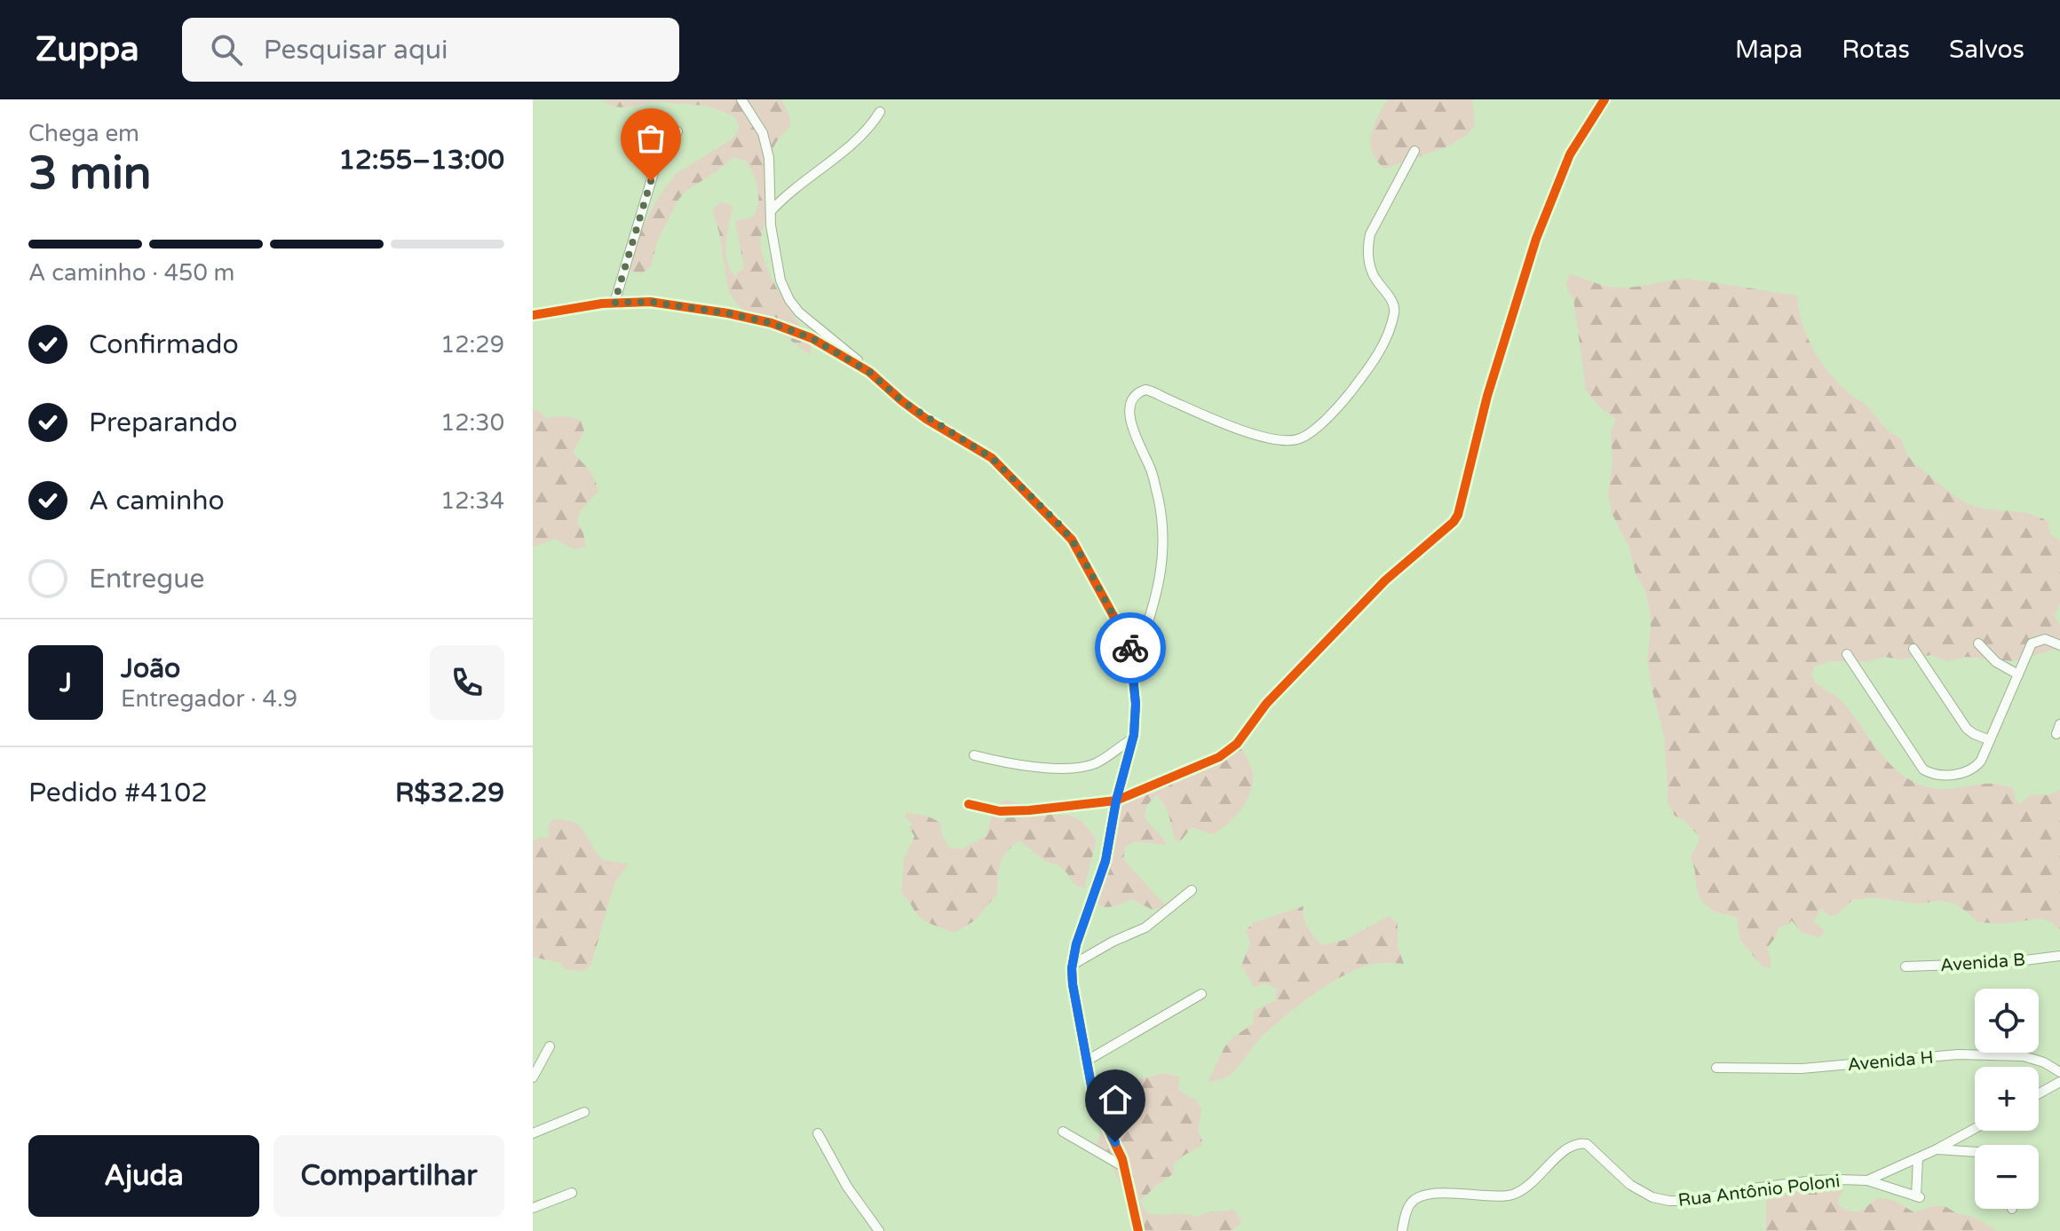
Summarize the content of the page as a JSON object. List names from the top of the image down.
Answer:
{
  "streets": {
    "street": ["Avenida B", "Avenida H", "Rua Antônio Poloni"]
  },
  "page": {
    "header": "Zuppa",
    "search": "Pesquisar aqui",
    "nav": ["Mapa", "Rotas", "Salvos"],
    "heading": ["3 min", "Chega em", "12:55–13:00"],
    "panel": [
      "João",
      "Entregador · 4.9",
      "Pedido #4102",
      "R$32.29"
    ],
    "bar": "A caminho · 450 m",
    "list": [
      ["Confirmado", "12:29"],
      ["Preparando", "12:30"],
      ["A caminho", "12:34"],
      "Entregue"
    ],
    "round": "J",
    "map_buttons": ["+", "−"],
    "buttons": ["Ajuda", "Compartilhar"]
  }
}
